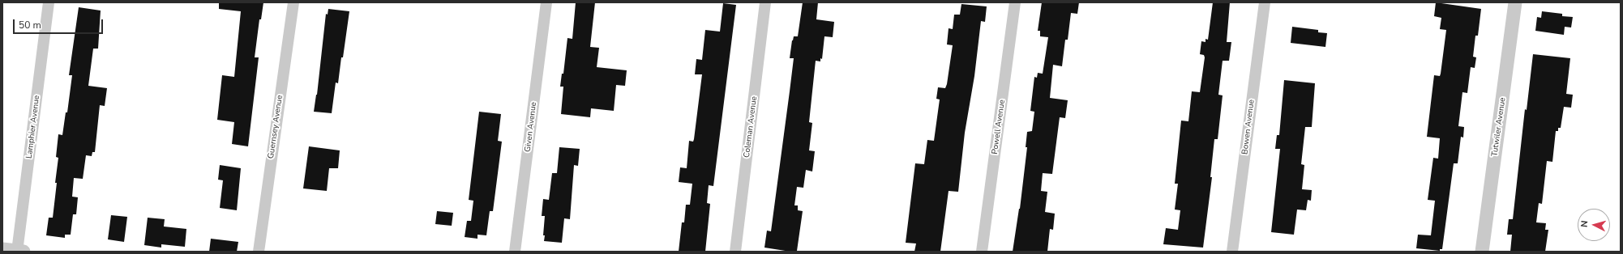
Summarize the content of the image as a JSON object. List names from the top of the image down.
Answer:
{
  "streets": {
    "street": [
      "Lamphier Avenue",
      "Guernsey Avenue",
      "Given Avenue",
      "Coleman Avenue",
      "Powell Avenue",
      "Bowen Avenue",
      "Tutwiler Avenue"
    ]
  },
  "scale_bar": "50 m",
  "north": "left"
}
